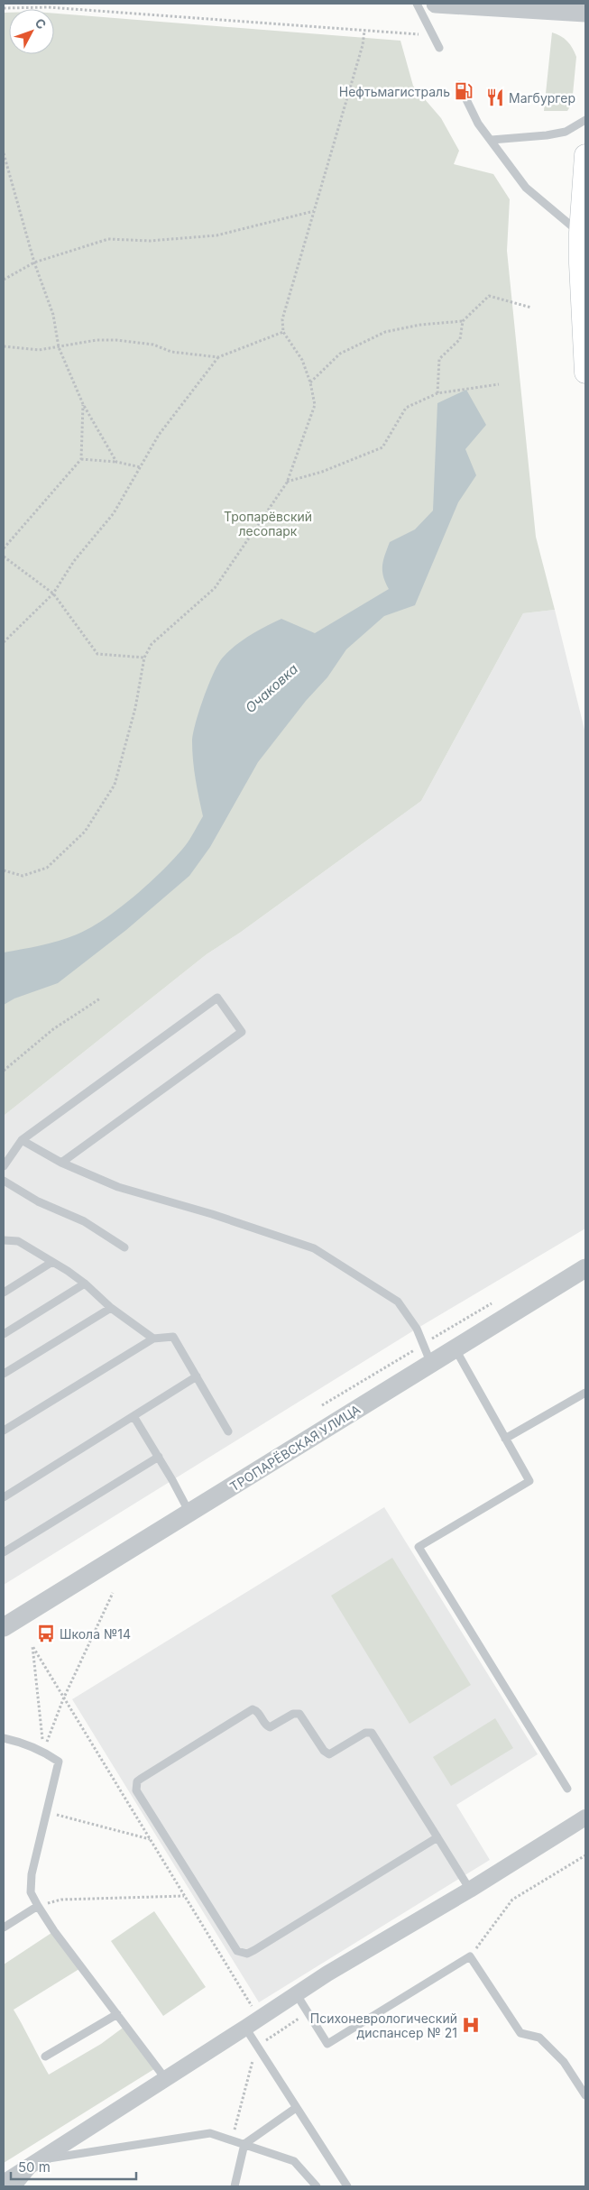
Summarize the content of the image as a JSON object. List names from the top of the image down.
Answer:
{
  "streets": {
    "street": ["ТРОПАРЁВСКАЯ УЛИЦА"]
  },
  "water": ["Очаковка"],
  "parks": ["Тропарёвский лесопарк"],
  "places": {
    "fuel station": ["Нефтьмагистраль"],
    "restaurant": ["Магбургер"],
    "bus stop": ["Школа №14"],
    "hospital": ["Психоневрологический диспансер № 21"]
  },
  "scale_bar": "50 m",
  "north": "top right"
}
